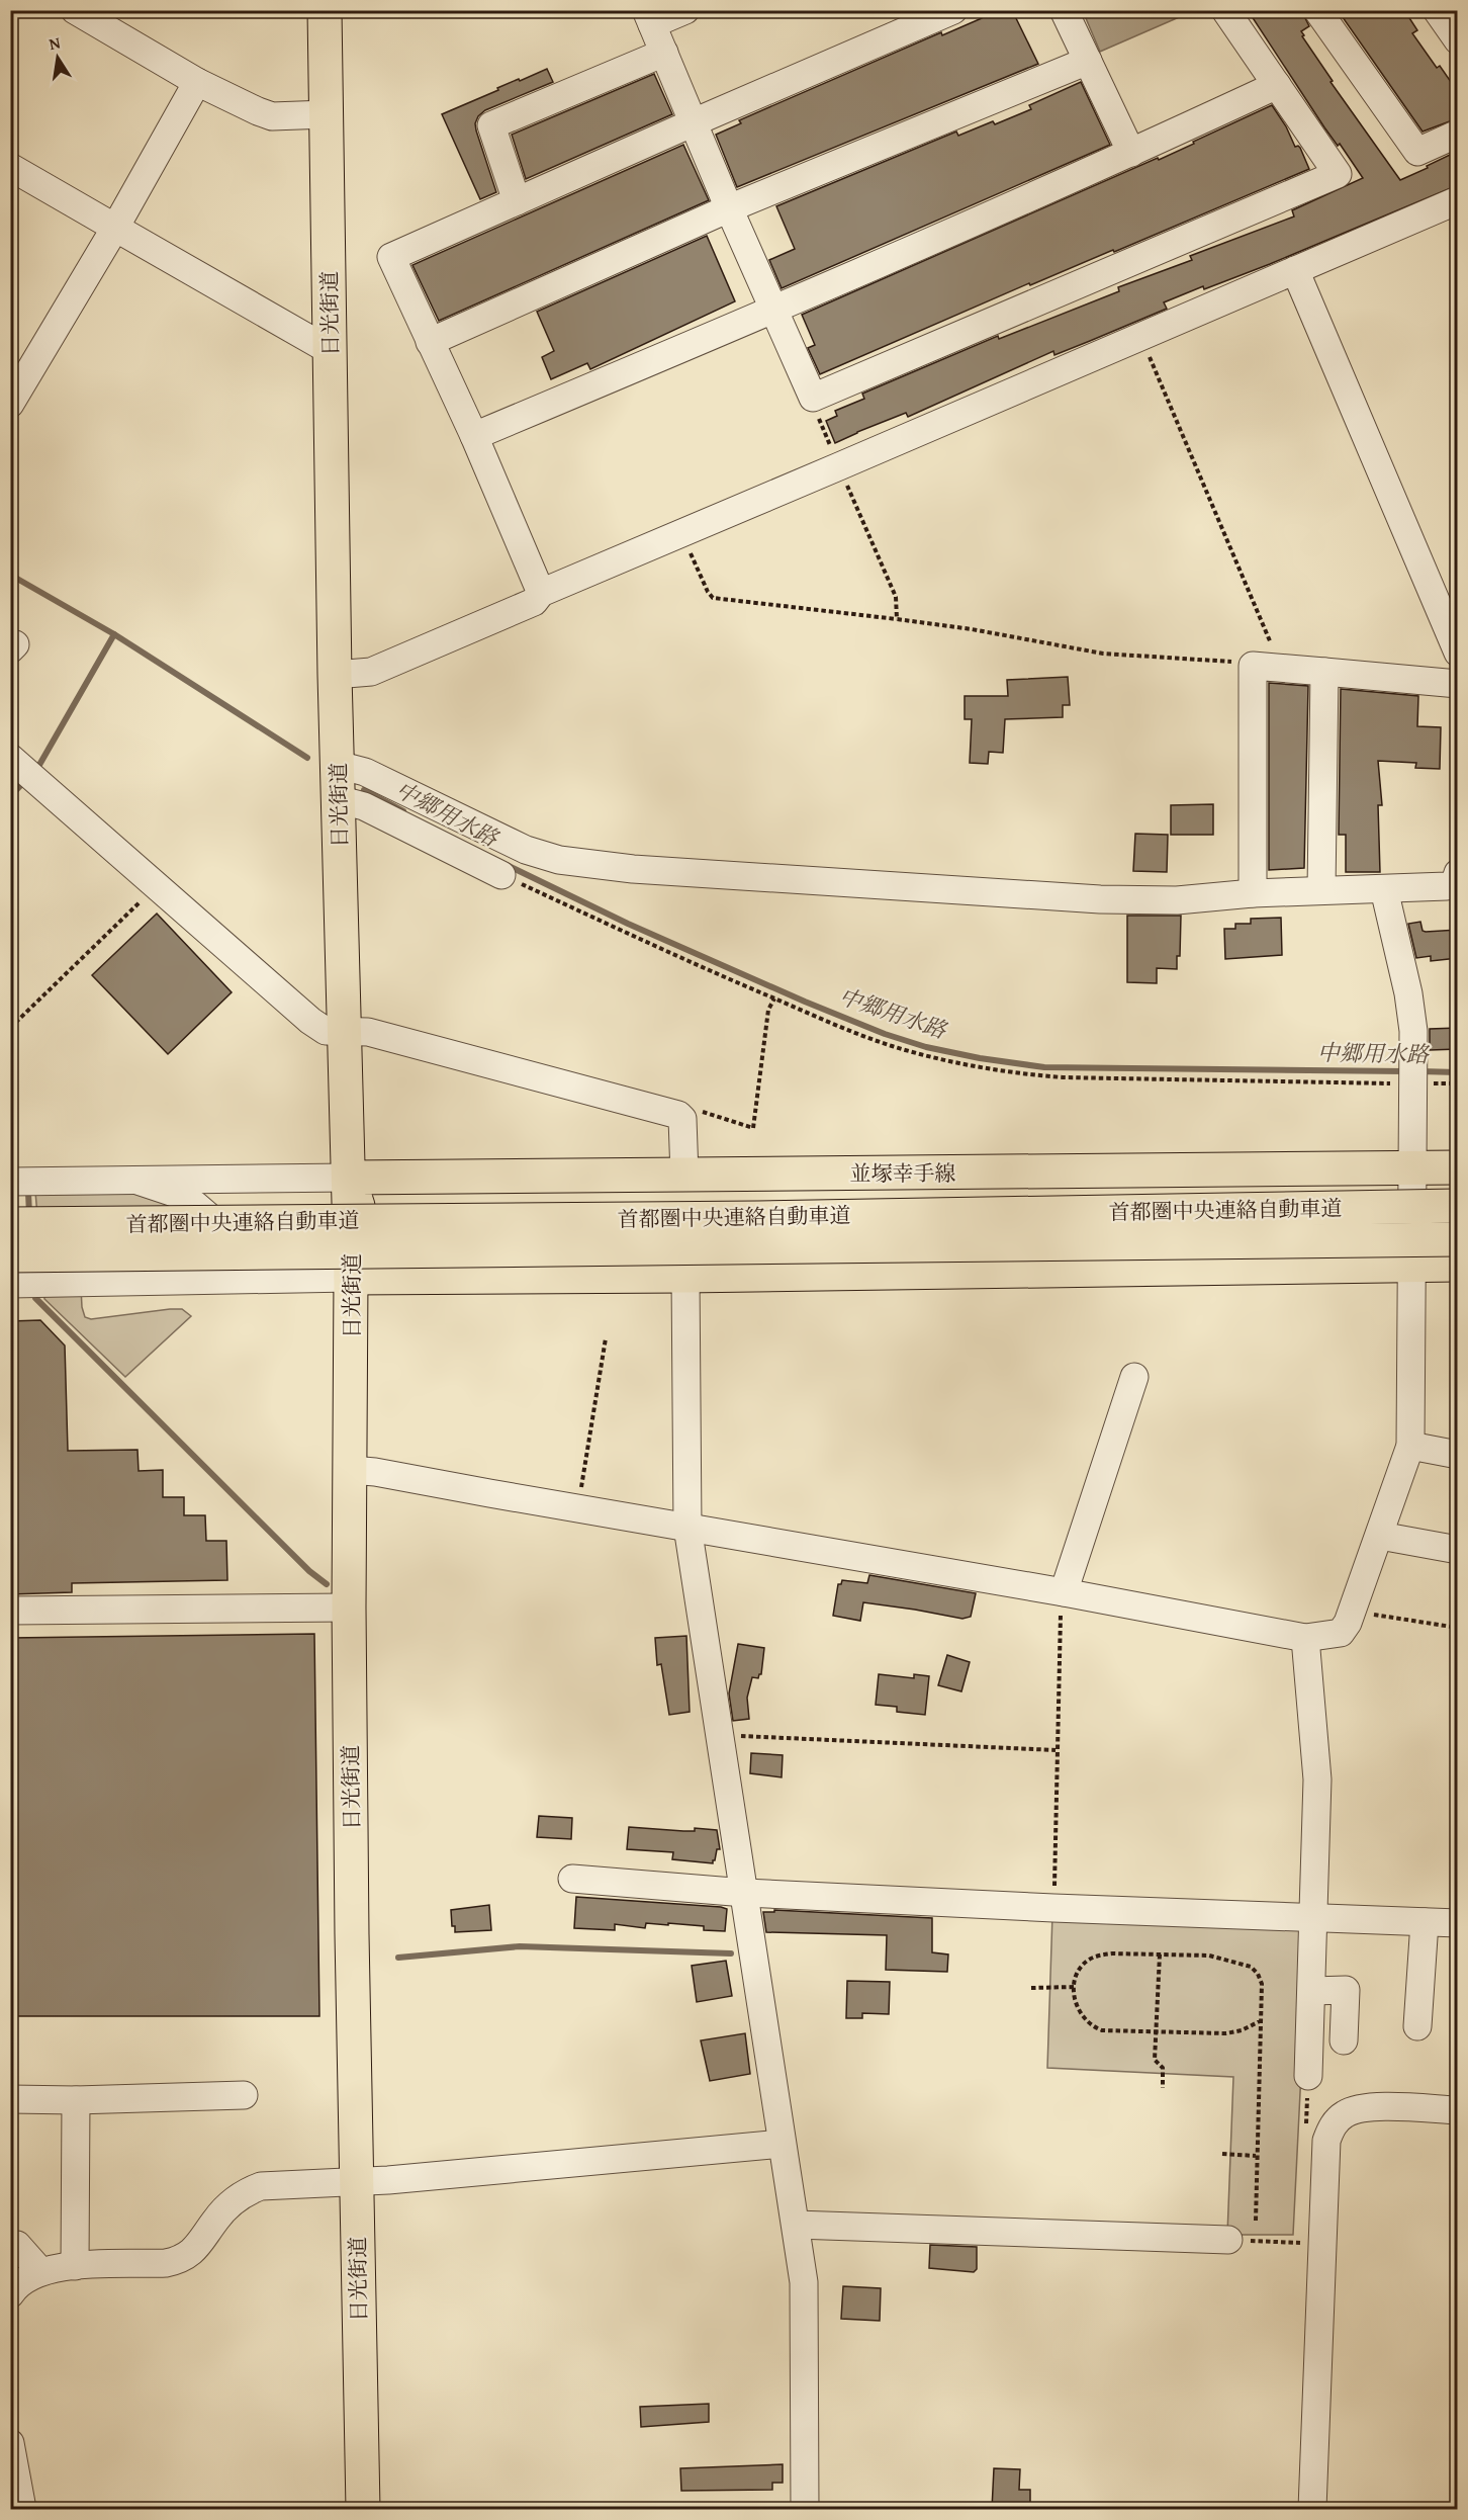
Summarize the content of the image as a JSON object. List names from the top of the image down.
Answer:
{
  "streets": {
    "main road": ["日光街道", "並塚幸手線", "首都圏中央連絡自動車道"]
  },
  "crossings": [
    ["日光街道", "並塚幸手線"]
  ],
  "water": ["中郷用水路"],
  "north": "top"
}
